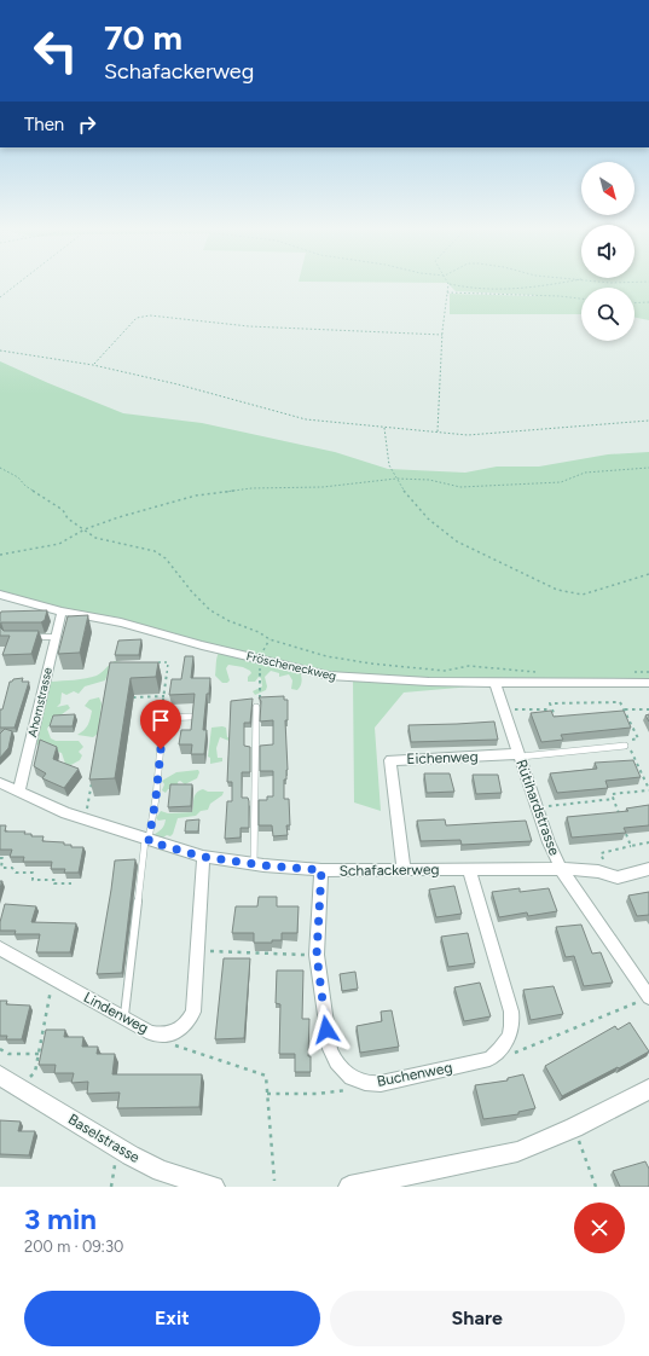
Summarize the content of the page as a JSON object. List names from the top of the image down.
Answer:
{
  "streets": {
    "street": [
      "Fröscheneckweg",
      "Ahornstrasse",
      "Eichenweg",
      "Rütihardstrasse",
      "Schafackerweg",
      "Lindenweg",
      "Buchenweg",
      "Baselstrasse"
    ]
  },
  "crossings": [
    ["Fröscheneckweg", "Ahornstrasse"],
    ["Fröscheneckweg", "Rütihardstrasse"],
    ["Ahornstrasse", "Schafackerweg"],
    ["Eichenweg", "Rütihardstrasse"],
    ["Eichenweg", "Schafackerweg"],
    ["Rütihardstrasse", "Schafackerweg"],
    ["Schafackerweg", "Lindenweg"],
    ["Schafackerweg", "Buchenweg"]
  ],
  "north": "bottom right",
  "page": {
    "turn": ["70 m", "Schafackerweg"],
    "then": "Then",
    "heading": ["3 min", "200 m · 09:30"],
    "buttons": ["Exit", "Share"]
  }
}
